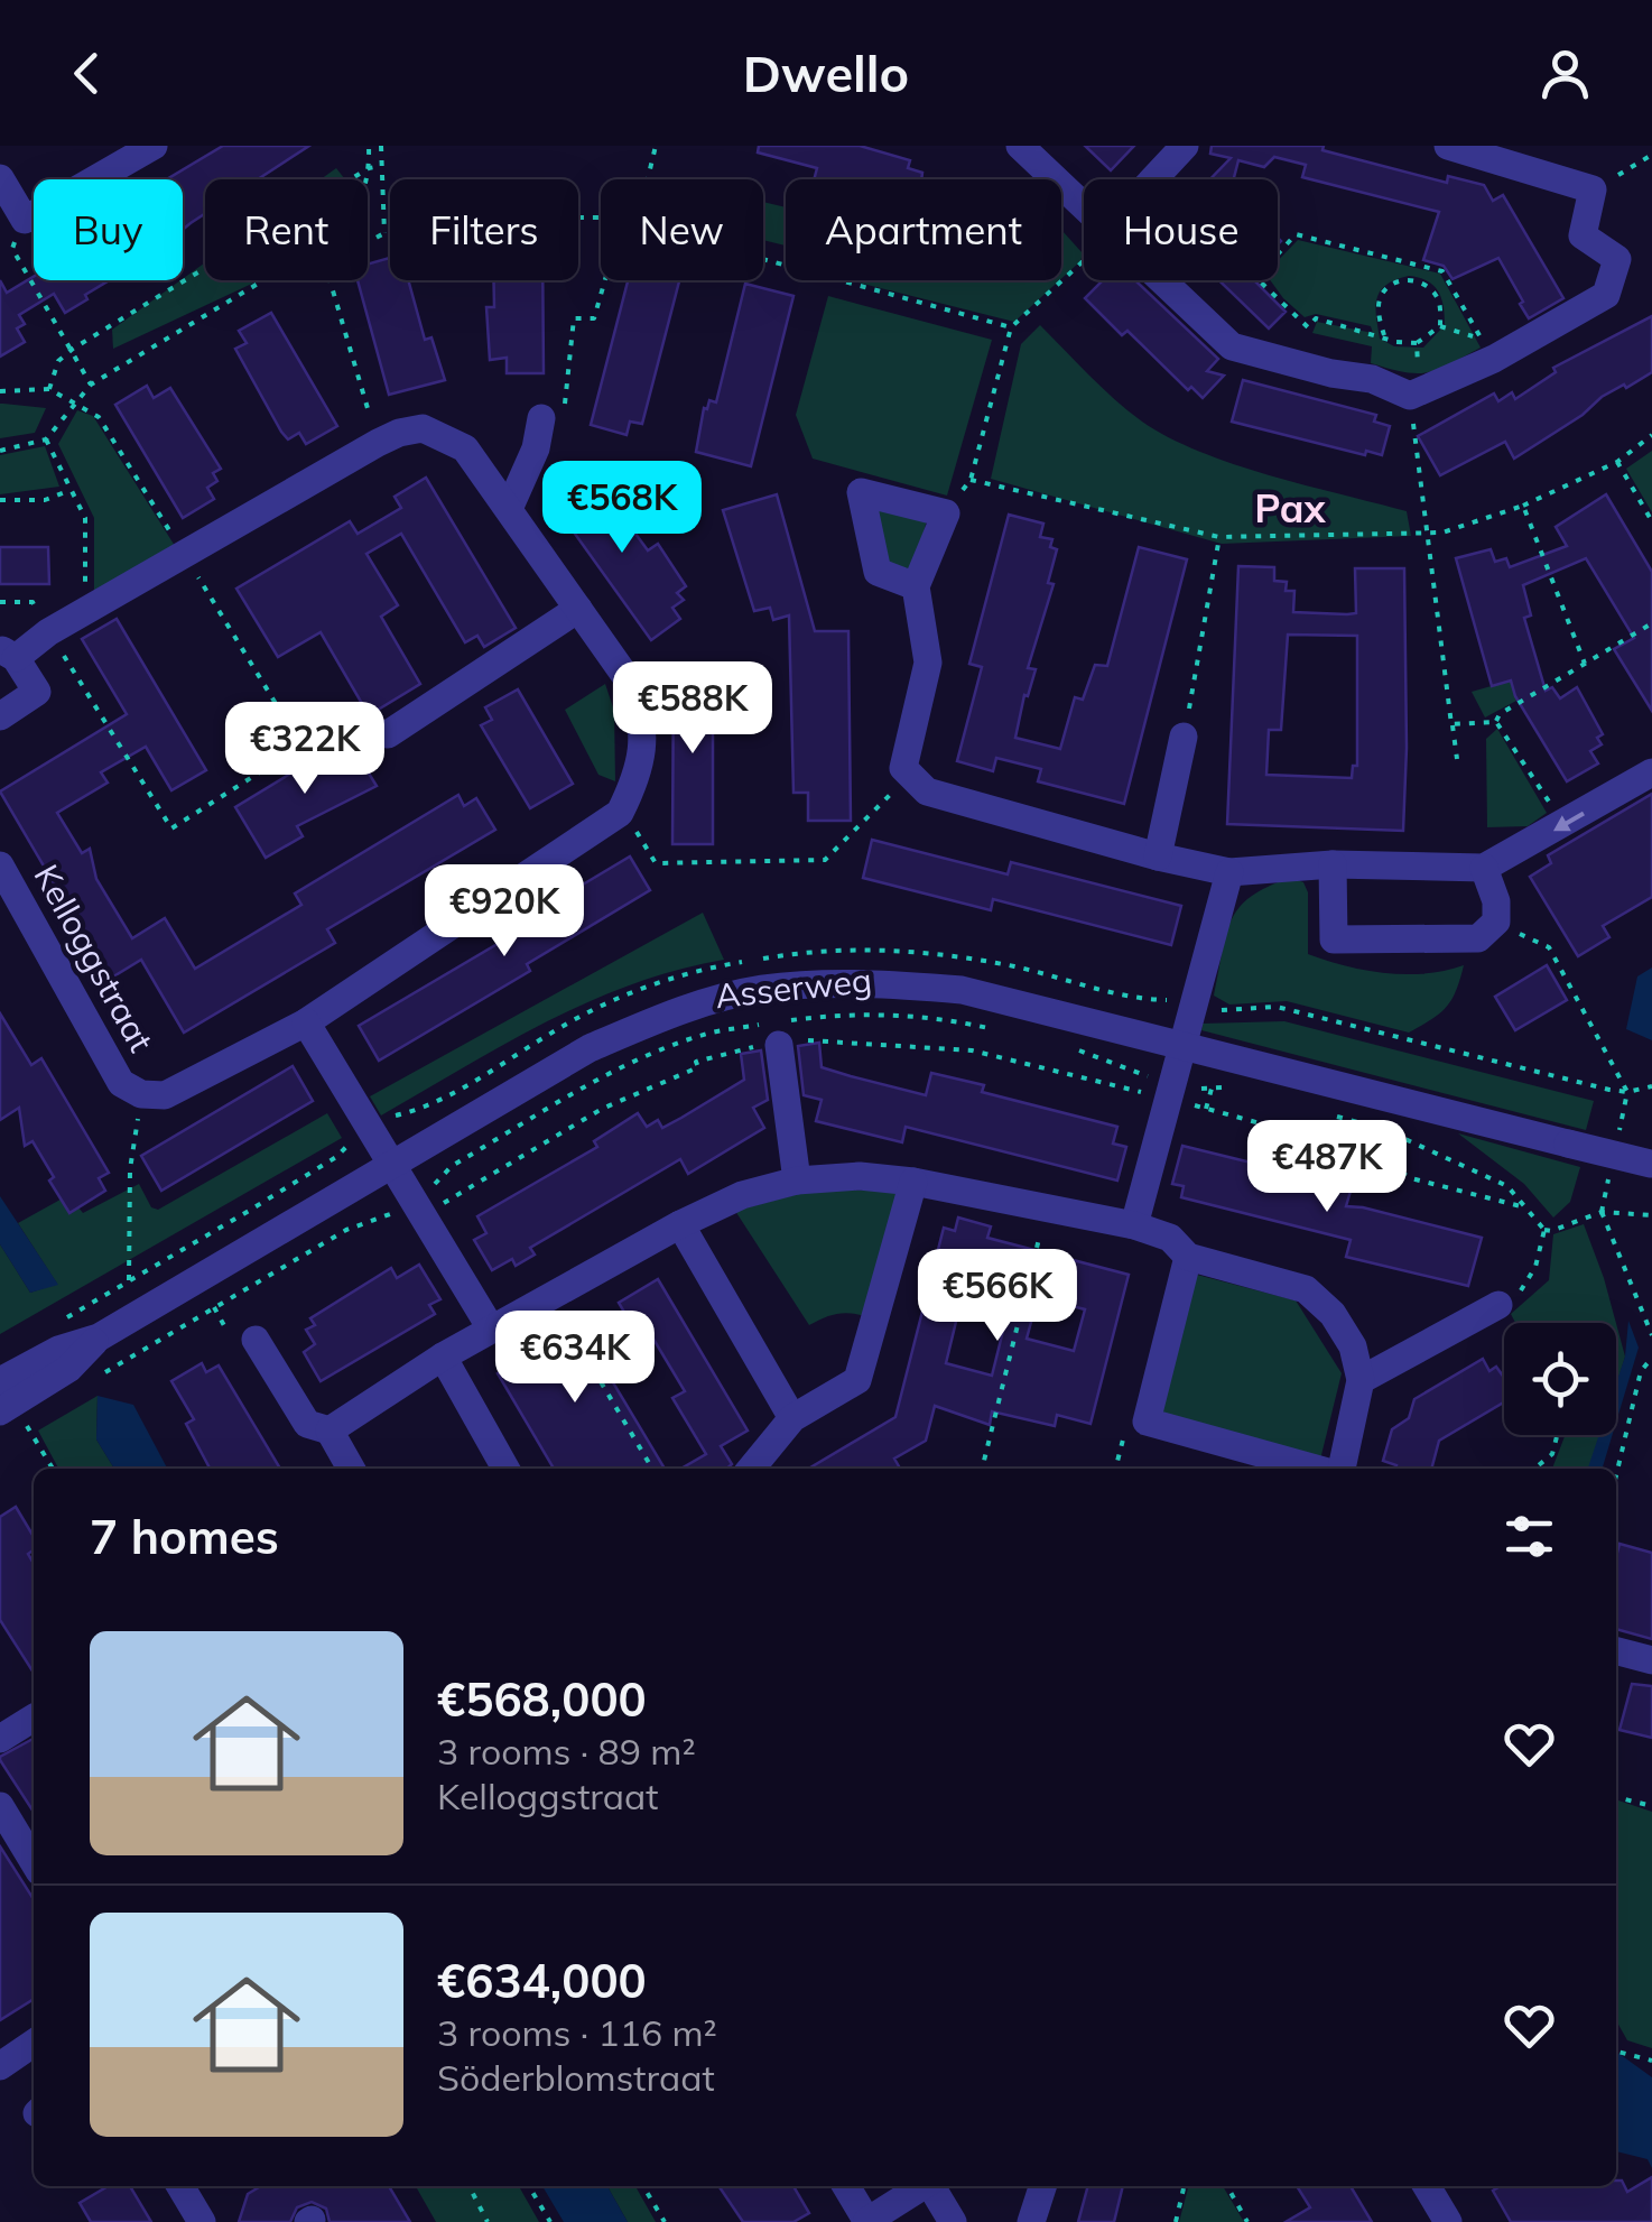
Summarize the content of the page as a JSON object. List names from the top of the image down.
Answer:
{
  "streets": {
    "street": ["Kelloggstraat", "Asserweg"]
  },
  "crossings": [
    ["Kelloggstraat", "Asserweg"]
  ],
  "districts": ["Pax"],
  "page": {
    "header": "Dwello",
    "chip": [
      "Buy",
      "Rent",
      "Filters",
      "New",
      "Apartment",
      "House"
    ],
    "price": [
      "€568K",
      "€588K",
      "€322K",
      "€920K",
      "€487K",
      "€566K",
      "€634K"
    ],
    "heading": "7 homes",
    "list": [
      {
        "name": "€568,000",
        "note": "3 rooms · 89 m² · Kelloggstraat"
      },
      {
        "name": "€634,000",
        "note": "3 rooms · 116 m² · Söderblomstraat"
      }
    ]
  }
}
